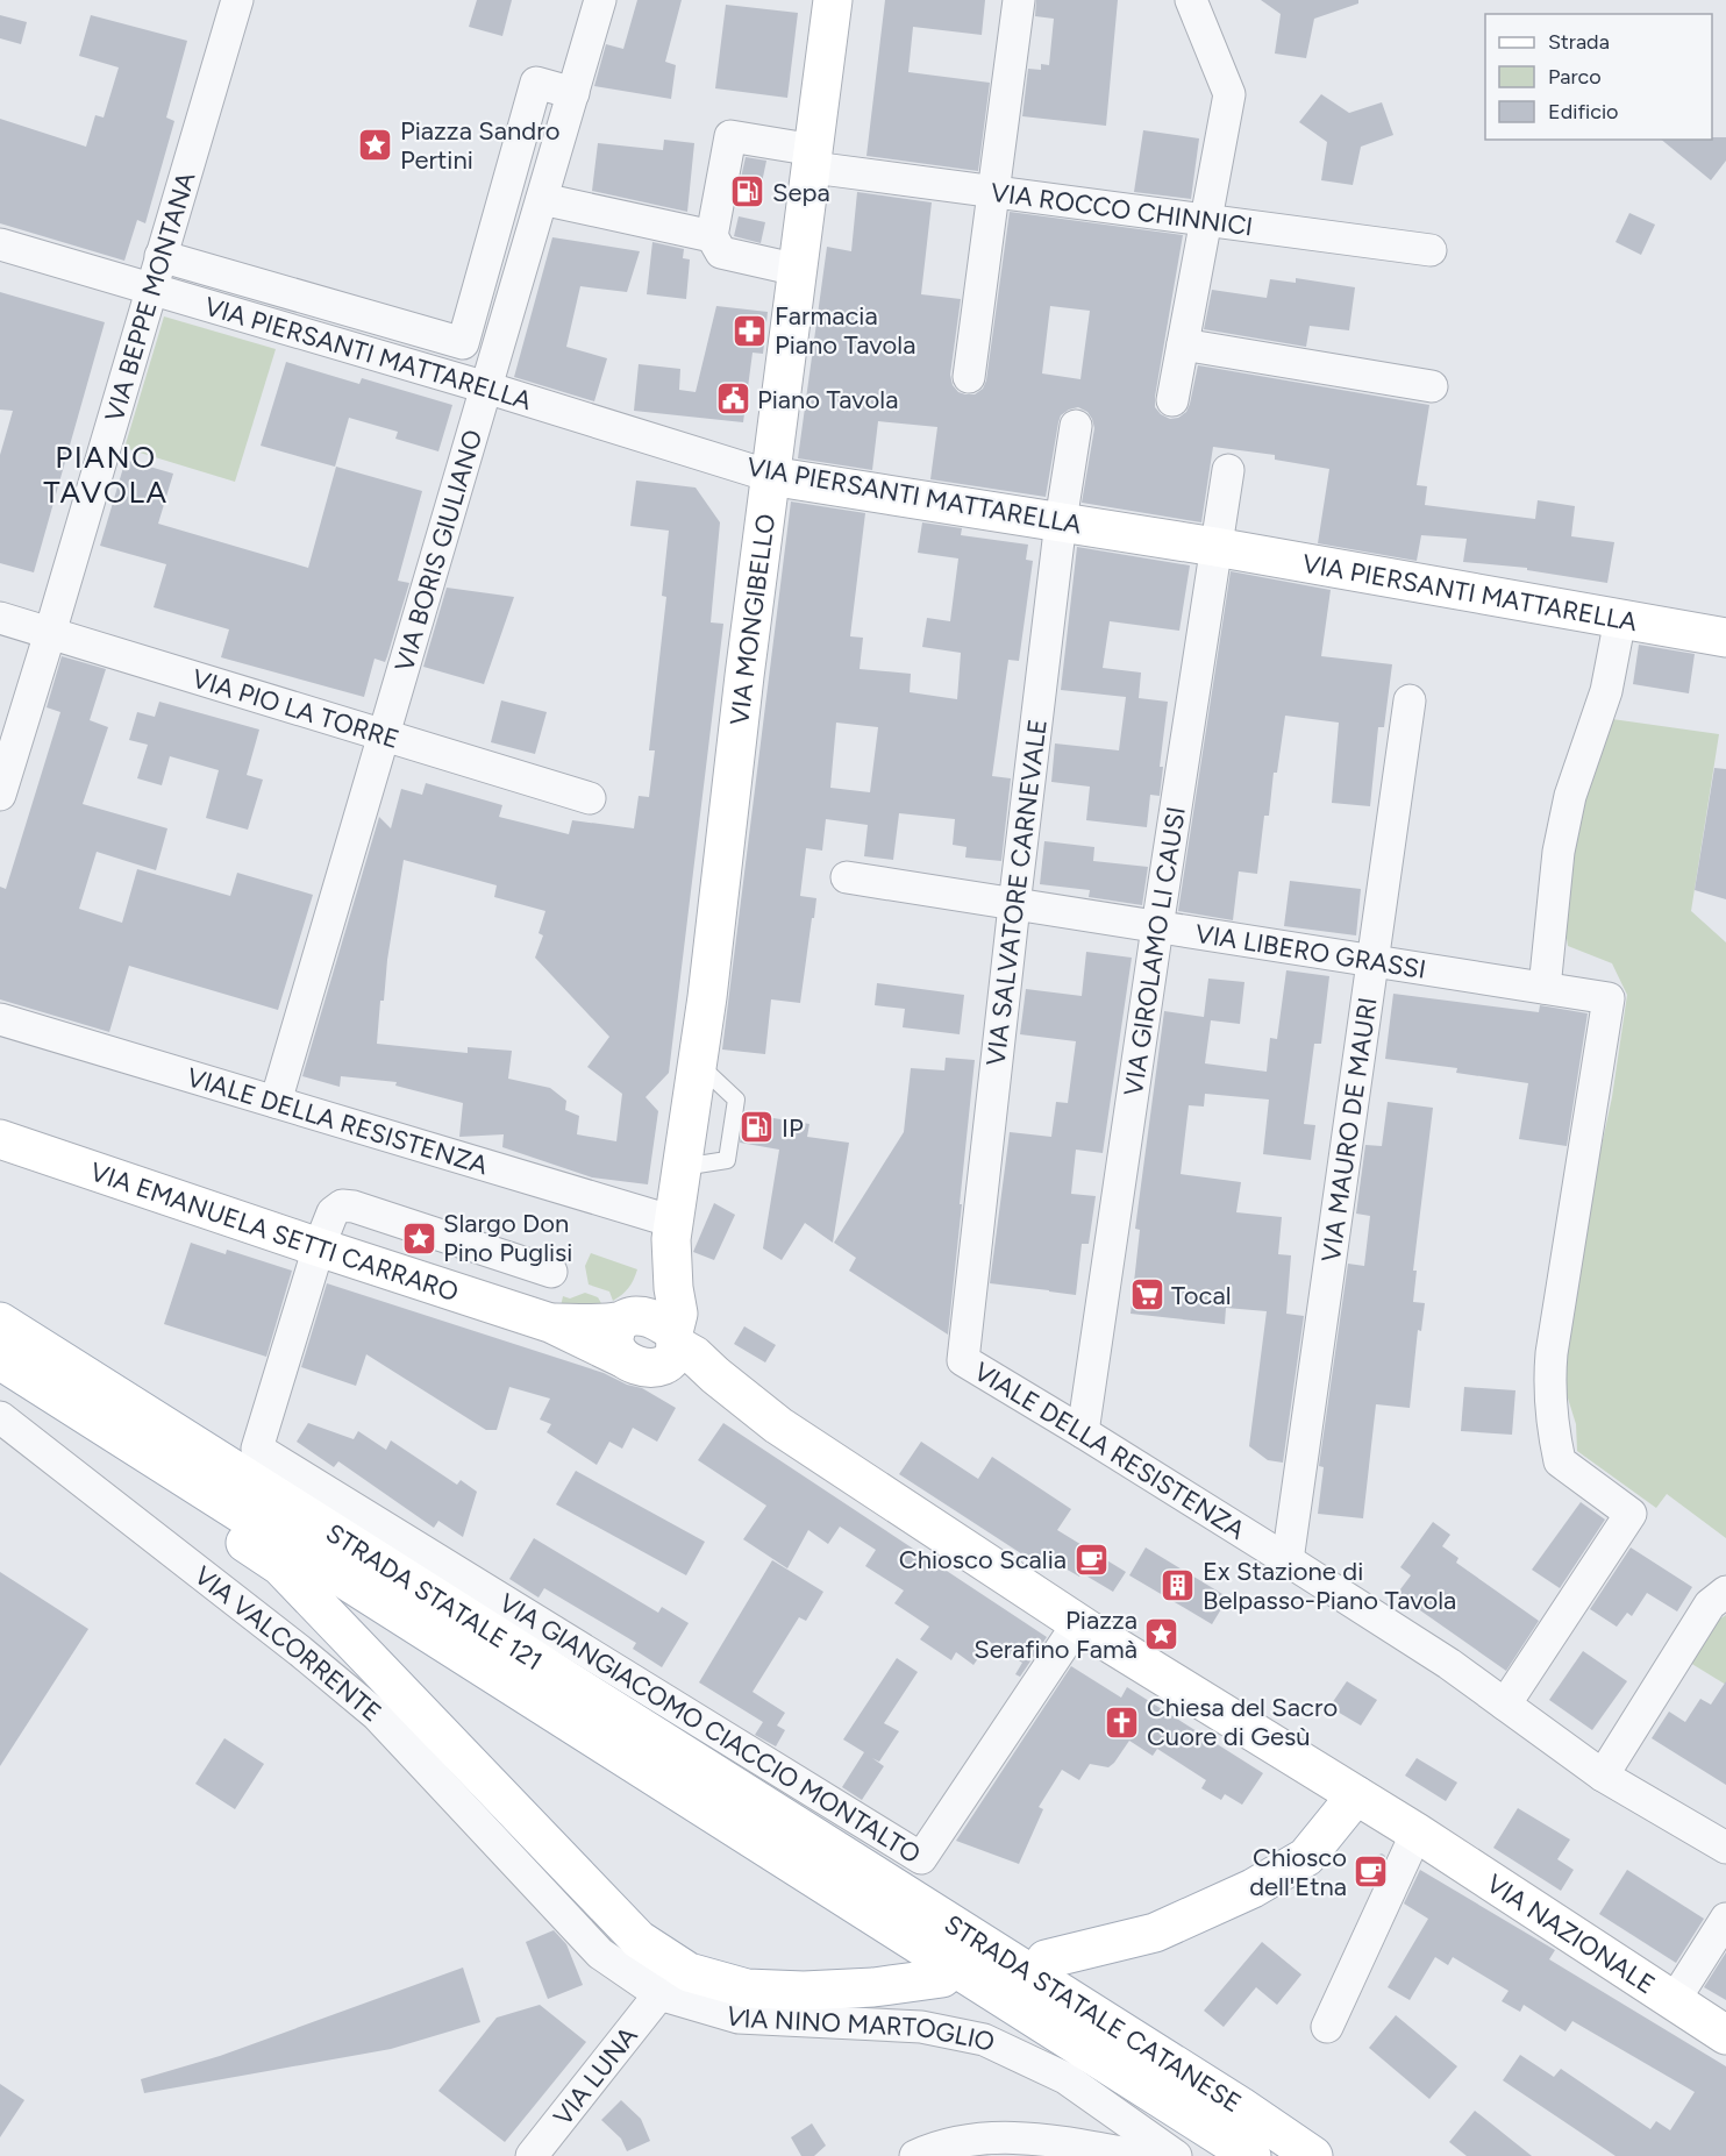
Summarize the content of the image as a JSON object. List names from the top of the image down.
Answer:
{
  "streets": {
    "main road": [
      "VIA PIERSANTI MATTARELLA",
      "VIA MONGIBELLO",
      "VIA EMANUELA SETTI CARRARO",
      "STRADA STATALE 121",
      "VIA NAZIONALE",
      "STRADA STATALE CATANESE"
    ],
    "street": [
      "VIA ROCCO CHINNICI",
      "VIA BEPPE MONTANA",
      "VIA BORIS GIULIANO",
      "VIA PIO LA TORRE",
      "VIA SALVATORE CARNEVALE",
      "VIA GIROLAMO LI CAUSI",
      "VIA LIBERO GRASSI",
      "VIALE DELLA RESISTENZA",
      "VIA MAURO DE MAURI",
      "VIA VALCORRENTE",
      "VIA GIANGIACOMO CIACCIO MONTALTO",
      "VIA NINO MARTOGLIO",
      "VIA LUNA"
    ]
  },
  "crossings": [
    ["VIA ROCCO CHINNICI", "VIA MONGIBELLO"],
    ["VIA BEPPE MONTANA", "VIA PIERSANTI MATTARELLA"],
    ["VIA BEPPE MONTANA", "VIA PIO LA TORRE"],
    ["VIA PIERSANTI MATTARELLA", "VIA BORIS GIULIANO"],
    ["VIA PIERSANTI MATTARELLA", "VIA MONGIBELLO"],
    ["VIA PIERSANTI MATTARELLA", "VIA SALVATORE CARNEVALE"],
    ["VIA PIERSANTI MATTARELLA", "VIA GIROLAMO LI CAUSI"],
    ["VIA BORIS GIULIANO", "VIA PIO LA TORRE"],
    ["VIA BORIS GIULIANO", "VIALE DELLA RESISTENZA"],
    ["VIA MONGIBELLO", "VIALE DELLA RESISTENZA"],
    ["VIA SALVATORE CARNEVALE", "VIA LIBERO GRASSI"],
    ["VIA SALVATORE CARNEVALE", "VIALE DELLA RESISTENZA"],
    ["VIA GIROLAMO LI CAUSI", "VIA LIBERO GRASSI"],
    ["VIA GIROLAMO LI CAUSI", "VIALE DELLA RESISTENZA"],
    ["VIA LIBERO GRASSI", "VIALE DELLA RESISTENZA"],
    ["VIA LIBERO GRASSI", "VIA MAURO DE MAURI"],
    ["VIALE DELLA RESISTENZA", "VIA MAURO DE MAURI"],
    ["VIA EMANUELA SETTI CARRARO", "VIA GIANGIACOMO CIACCIO MONTALTO"],
    ["STRADA STATALE 121", "STRADA STATALE CATANESE"],
    ["VIA VALCORRENTE", "VIA NINO MARTOGLIO"],
    ["VIA NINO MARTOGLIO", "VIA LUNA"]
  ],
  "districts": ["PIANO TAVOLA"],
  "places": {
    "place": ["Piazza Sandro Pertini", "Slargo Don Pino Puglisi", "Piazza Serafino Famà"],
    "fuel station": ["Sepa", "IP"],
    "pharmacy": ["Farmacia Piano Tavola"],
    "public building": ["Piano Tavola"],
    "supermarket": ["Tocal"],
    "cafe": ["Chiosco Scalia", "Chiosco dell'Etna"],
    "building": ["Ex Stazione di Belpasso-Piano Tavola"],
    "church": ["Chiesa del Sacro Cuore di Gesù"]
  },
  "legend": ["Strada", "Parco", "Edificio"]
}
